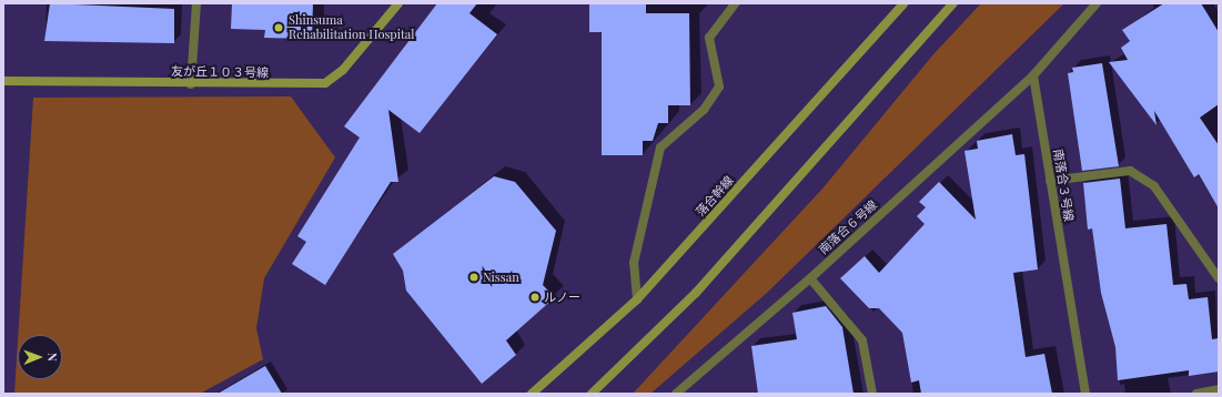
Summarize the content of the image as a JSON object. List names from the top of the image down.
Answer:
{
  "streets": {
    "street": [
      "友が丘１０３号線",
      "南落合３号線",
      "落合幹線",
      "南落合６号線"
    ]
  },
  "crossings": [
    ["南落合３号線", "南落合６号線"]
  ],
  "places": ["Shinsuma Rehabilitation Hospital", "Nissan", "ルノー"],
  "north": "right"
}
